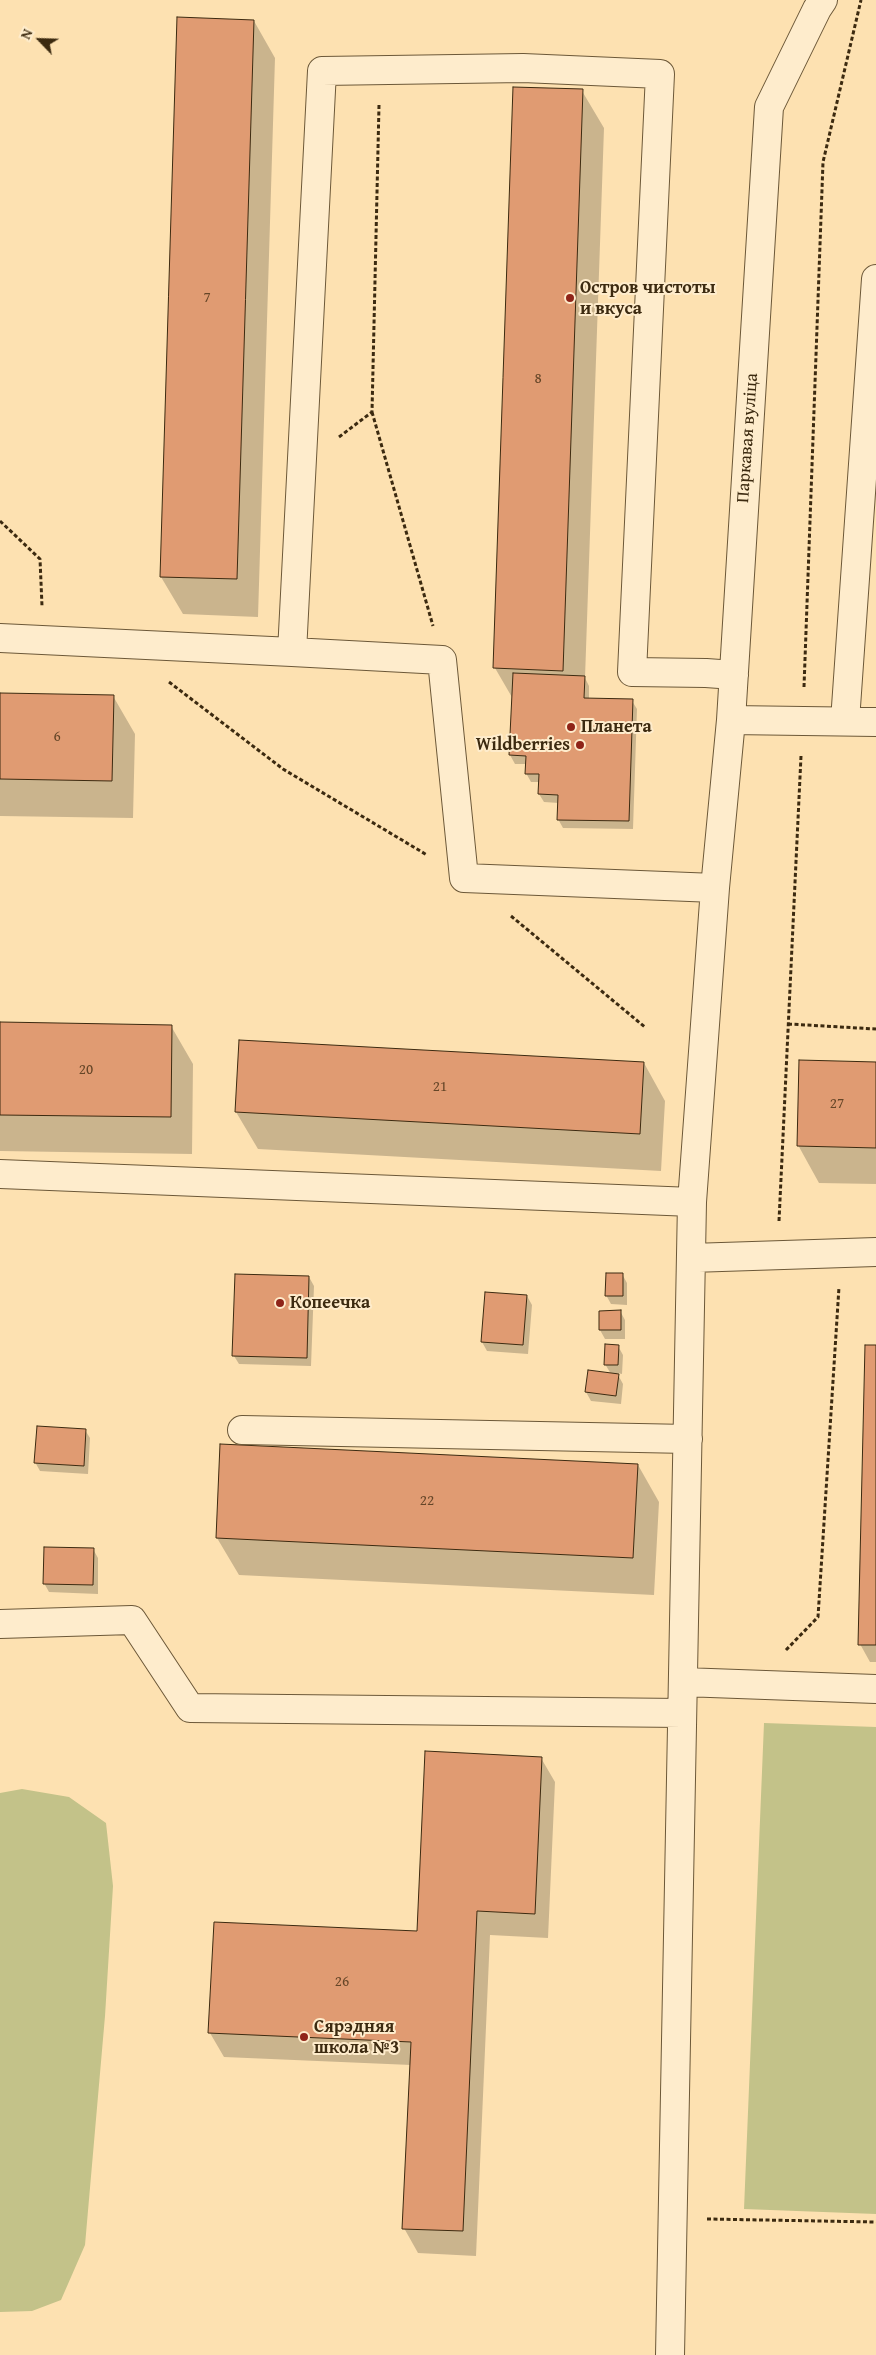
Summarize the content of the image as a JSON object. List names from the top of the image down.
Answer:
{
  "streets": {
    "street": ["Паркавая вуліца"]
  },
  "places": [
    "Остров чистоты и вкуса",
    "Планета",
    "Wildberries",
    "Копеечка",
    "Сярэдняя школа №3"
  ],
  "house_numbers": [
    "7",
    "8",
    "6",
    "20",
    "21",
    "27",
    "22",
    "26"
  ],
  "north": "top left"
}
